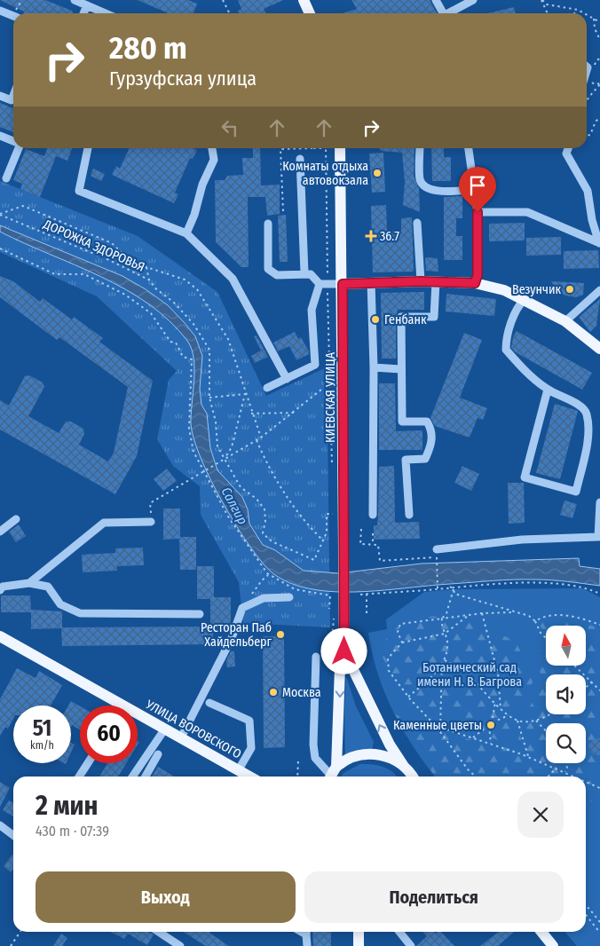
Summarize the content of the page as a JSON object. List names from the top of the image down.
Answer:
{
  "streets": {
    "main road": ["КИЕВСКАЯ УЛИЦА", "УЛИЦА ВОРОВСКОГО"],
    "path": ["ДОРОЖКА ЗДОРОВЬЯ"]
  },
  "water": ["Салгир"],
  "parks": ["Ботанический сад имени Н. В. Багрова"],
  "places": {
    "other": [
      "Комнаты отдыха автовокзала",
      "Везунчик",
      "Генбанк",
      "Ресторан Паб Хайдельберг",
      "Москва",
      "Каменные цветы"
    ],
    "health": ["36.7"]
  },
  "north": "top",
  "page": {
    "turn": ["280 m", "Гурзуфская улица"],
    "speed": "51 km/h",
    "limit": "60",
    "heading": ["2 мин", "430 m · 07:39"],
    "buttons": ["Выход", "Поделиться"]
  }
}
